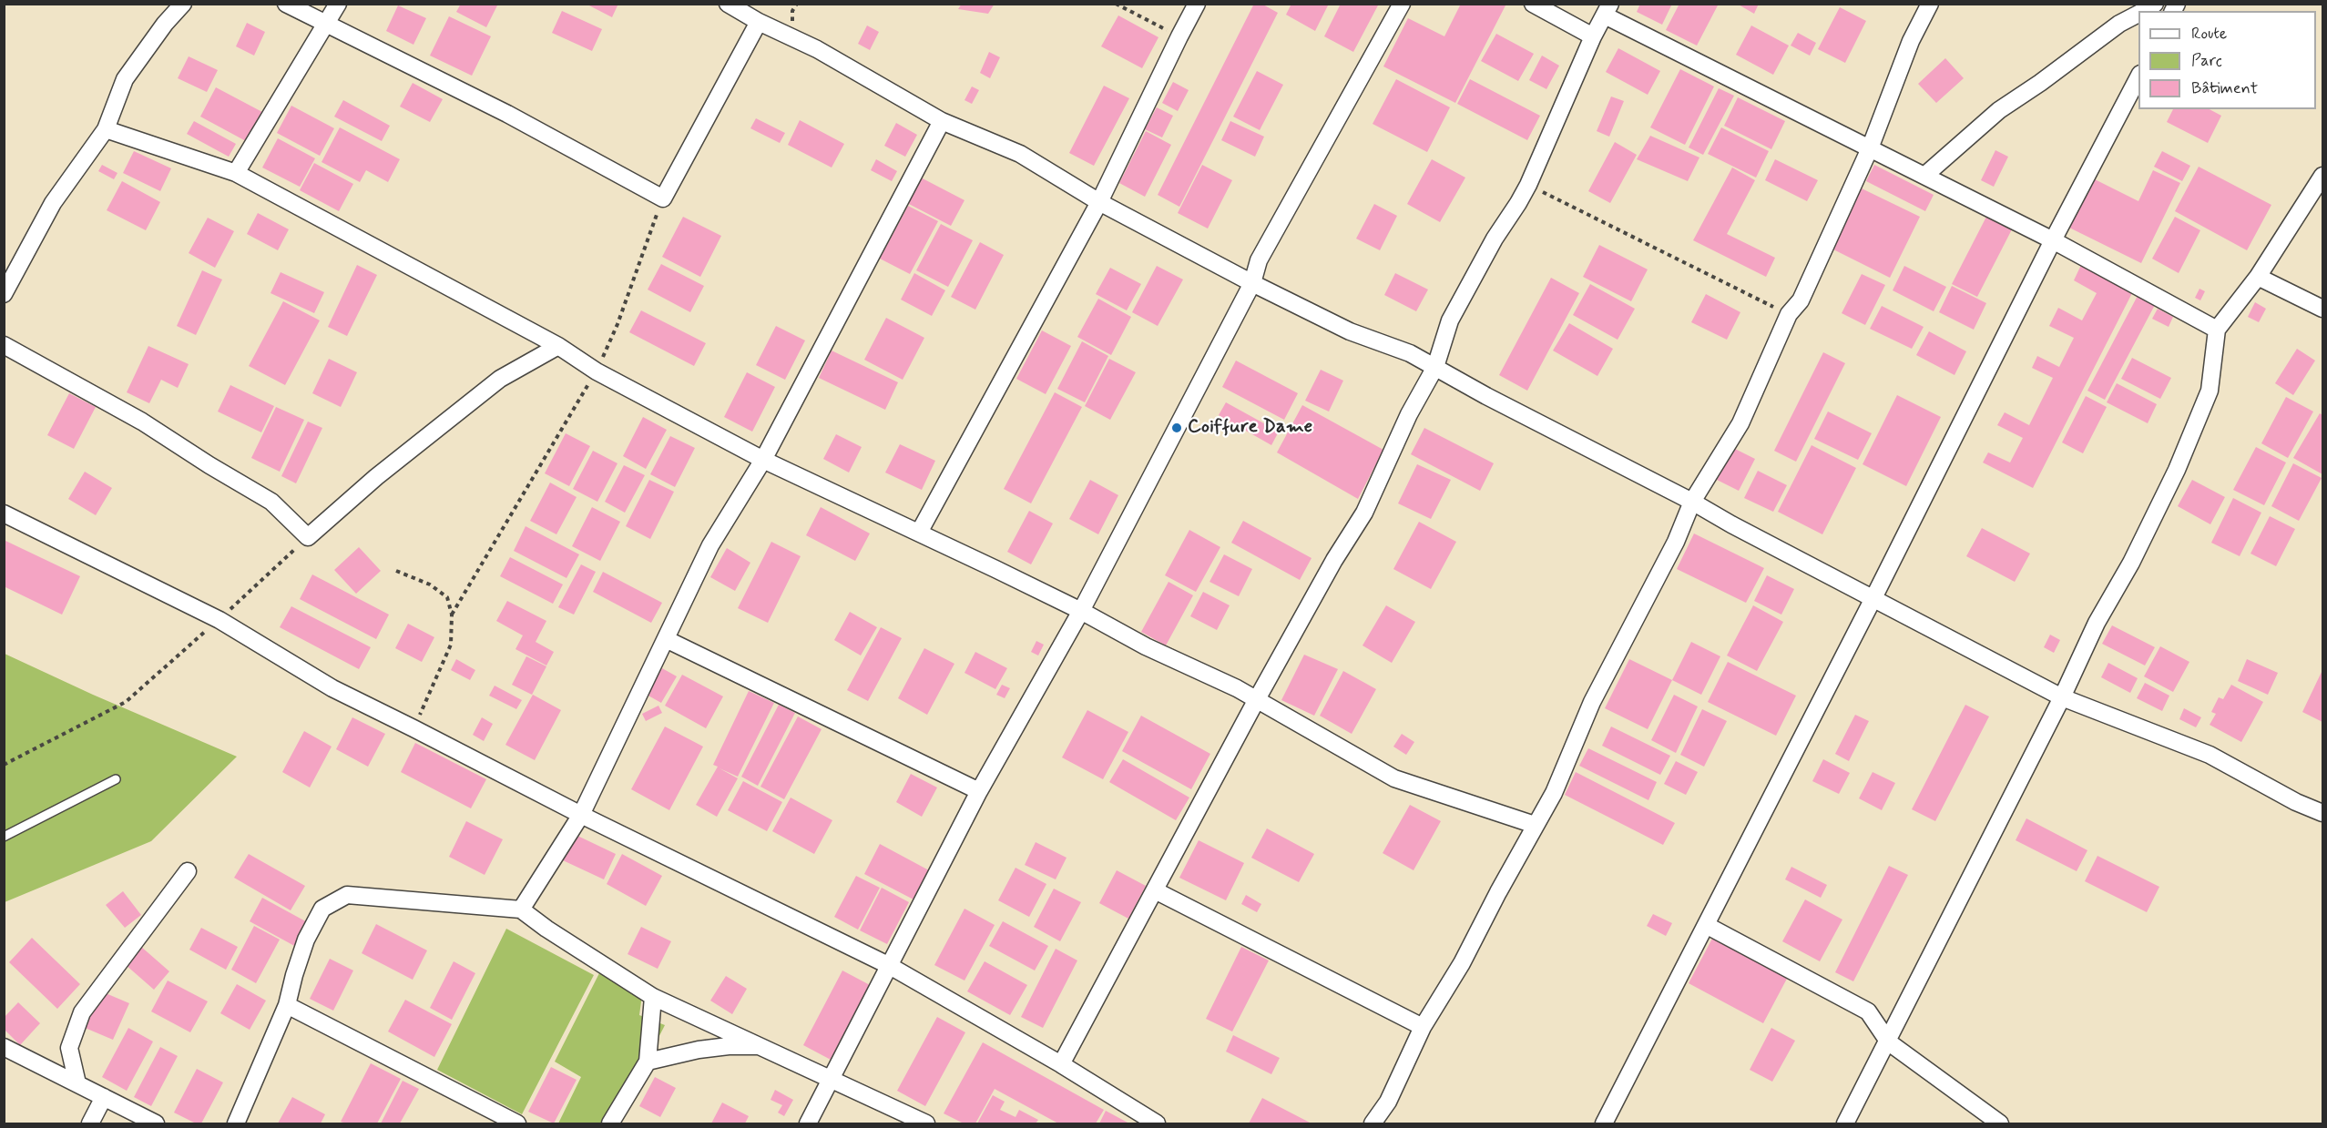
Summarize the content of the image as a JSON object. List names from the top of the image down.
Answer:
{
  "places": ["Coiffure Dame"],
  "legend": ["Route", "Parc", "Bâtiment"]
}
